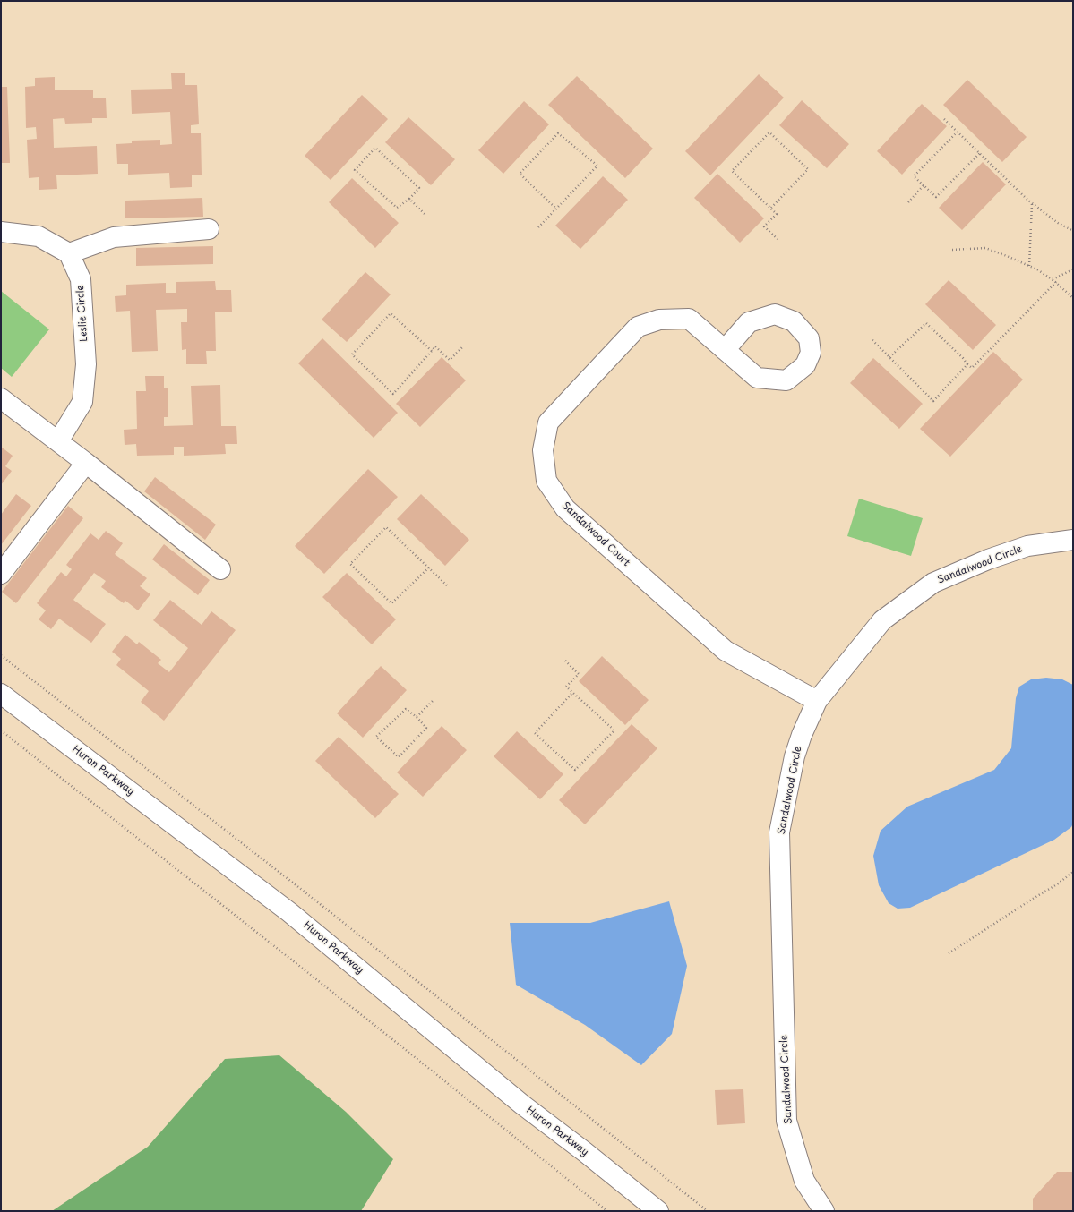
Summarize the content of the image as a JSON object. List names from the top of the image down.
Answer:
{
  "streets": {
    "street": [
      "Leslie Circle",
      "Sandalwood Court",
      "Sandalwood Circle",
      "Huron Parkway"
    ]
  },
  "crossings": [
    ["Sandalwood Court", "Sandalwood Circle"]
  ]
}
